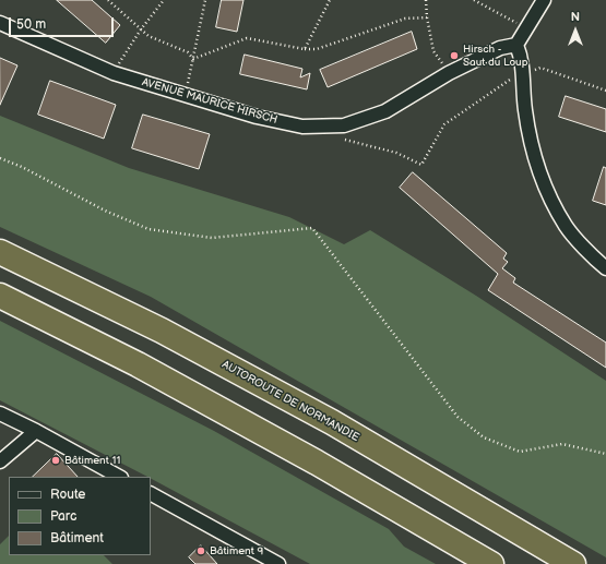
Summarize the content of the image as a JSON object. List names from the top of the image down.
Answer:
{
  "streets": {
    "highway": ["AUTOROUTE DE NORMANDIE"],
    "street": ["AVENUE MAURICE HIRSCH"]
  },
  "places": ["Hirsch - Saut du Loup", "Bâtiment 11", "Bâtiment 9"],
  "legend": ["Route", "Parc", "Bâtiment"],
  "scale_bar": "50 m",
  "north": "top"
}
